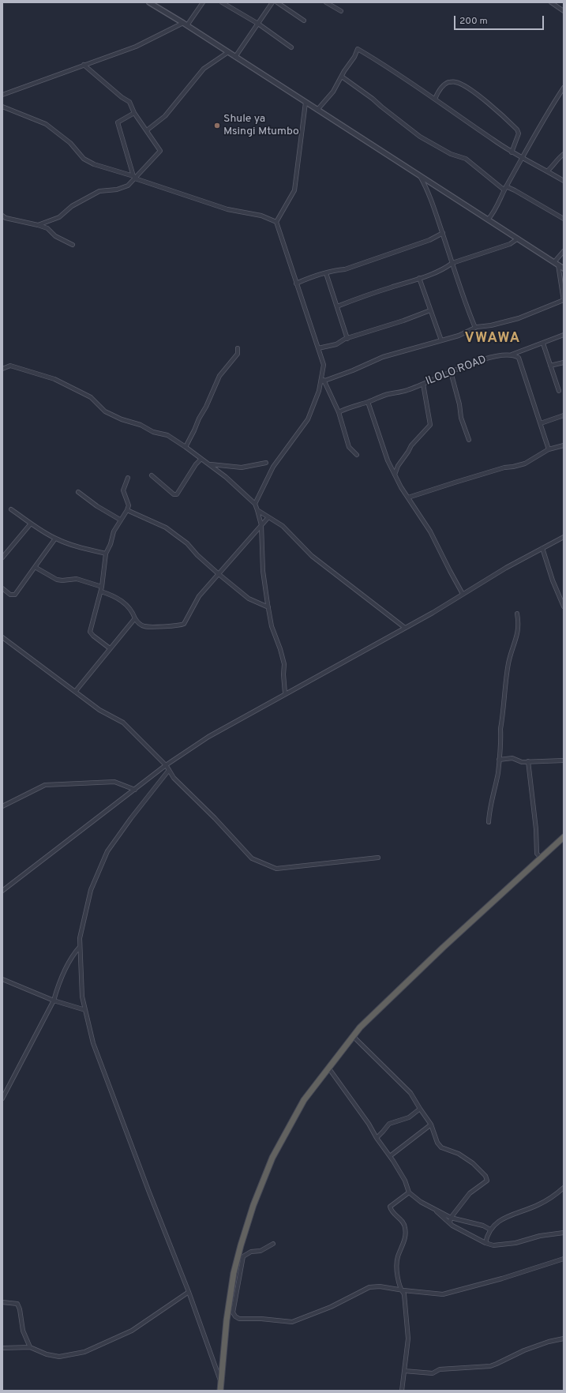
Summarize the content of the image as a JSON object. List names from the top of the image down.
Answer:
{
  "streets": {
    "street": ["ILOLO ROAD"]
  },
  "districts": ["VWAWA"],
  "places": ["Shule ya Msingi Mtumbo"],
  "scale_bar": "200 m"
}
